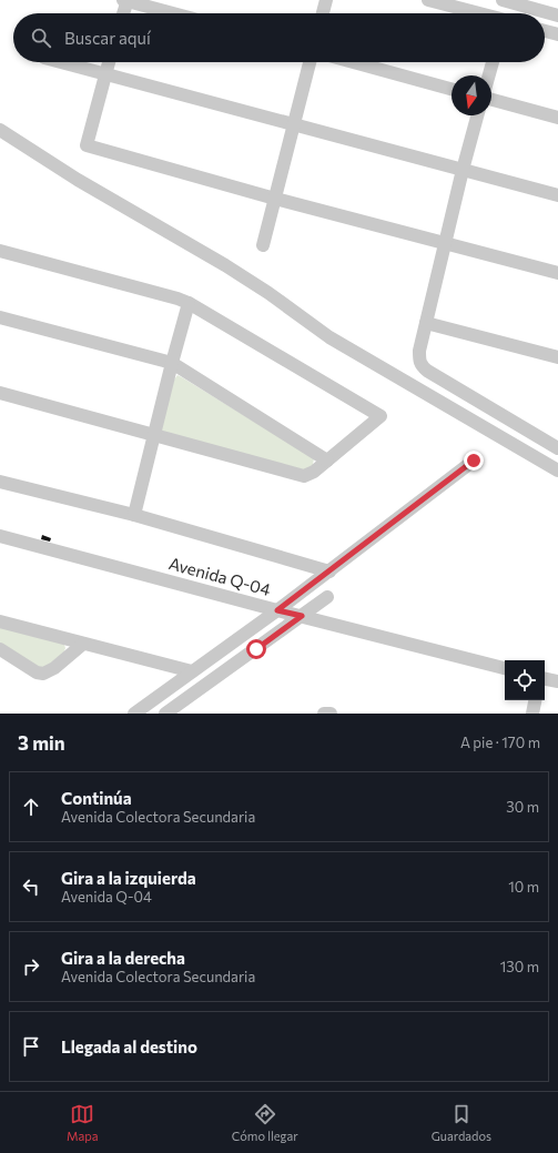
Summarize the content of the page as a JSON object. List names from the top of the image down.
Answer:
{
  "streets": {
    "street": ["Avenida Q-04"]
  },
  "north": "bottom",
  "page": {
    "search": "Buscar aquí",
    "heading": ["3 min", "A pie · 170 m"],
    "list": [
      ["Continúa", "Avenida Colectora Secundaria", "30 m"],
      ["Gira a la izquierda", "Avenida Q-04", "10 m"],
      ["Gira a la derecha", "Avenida Colectora Secundaria", "130 m"],
      "Llegada al destino"
    ],
    "nav": ["Mapa", "Cómo llegar", "Guardados"]
  }
}
